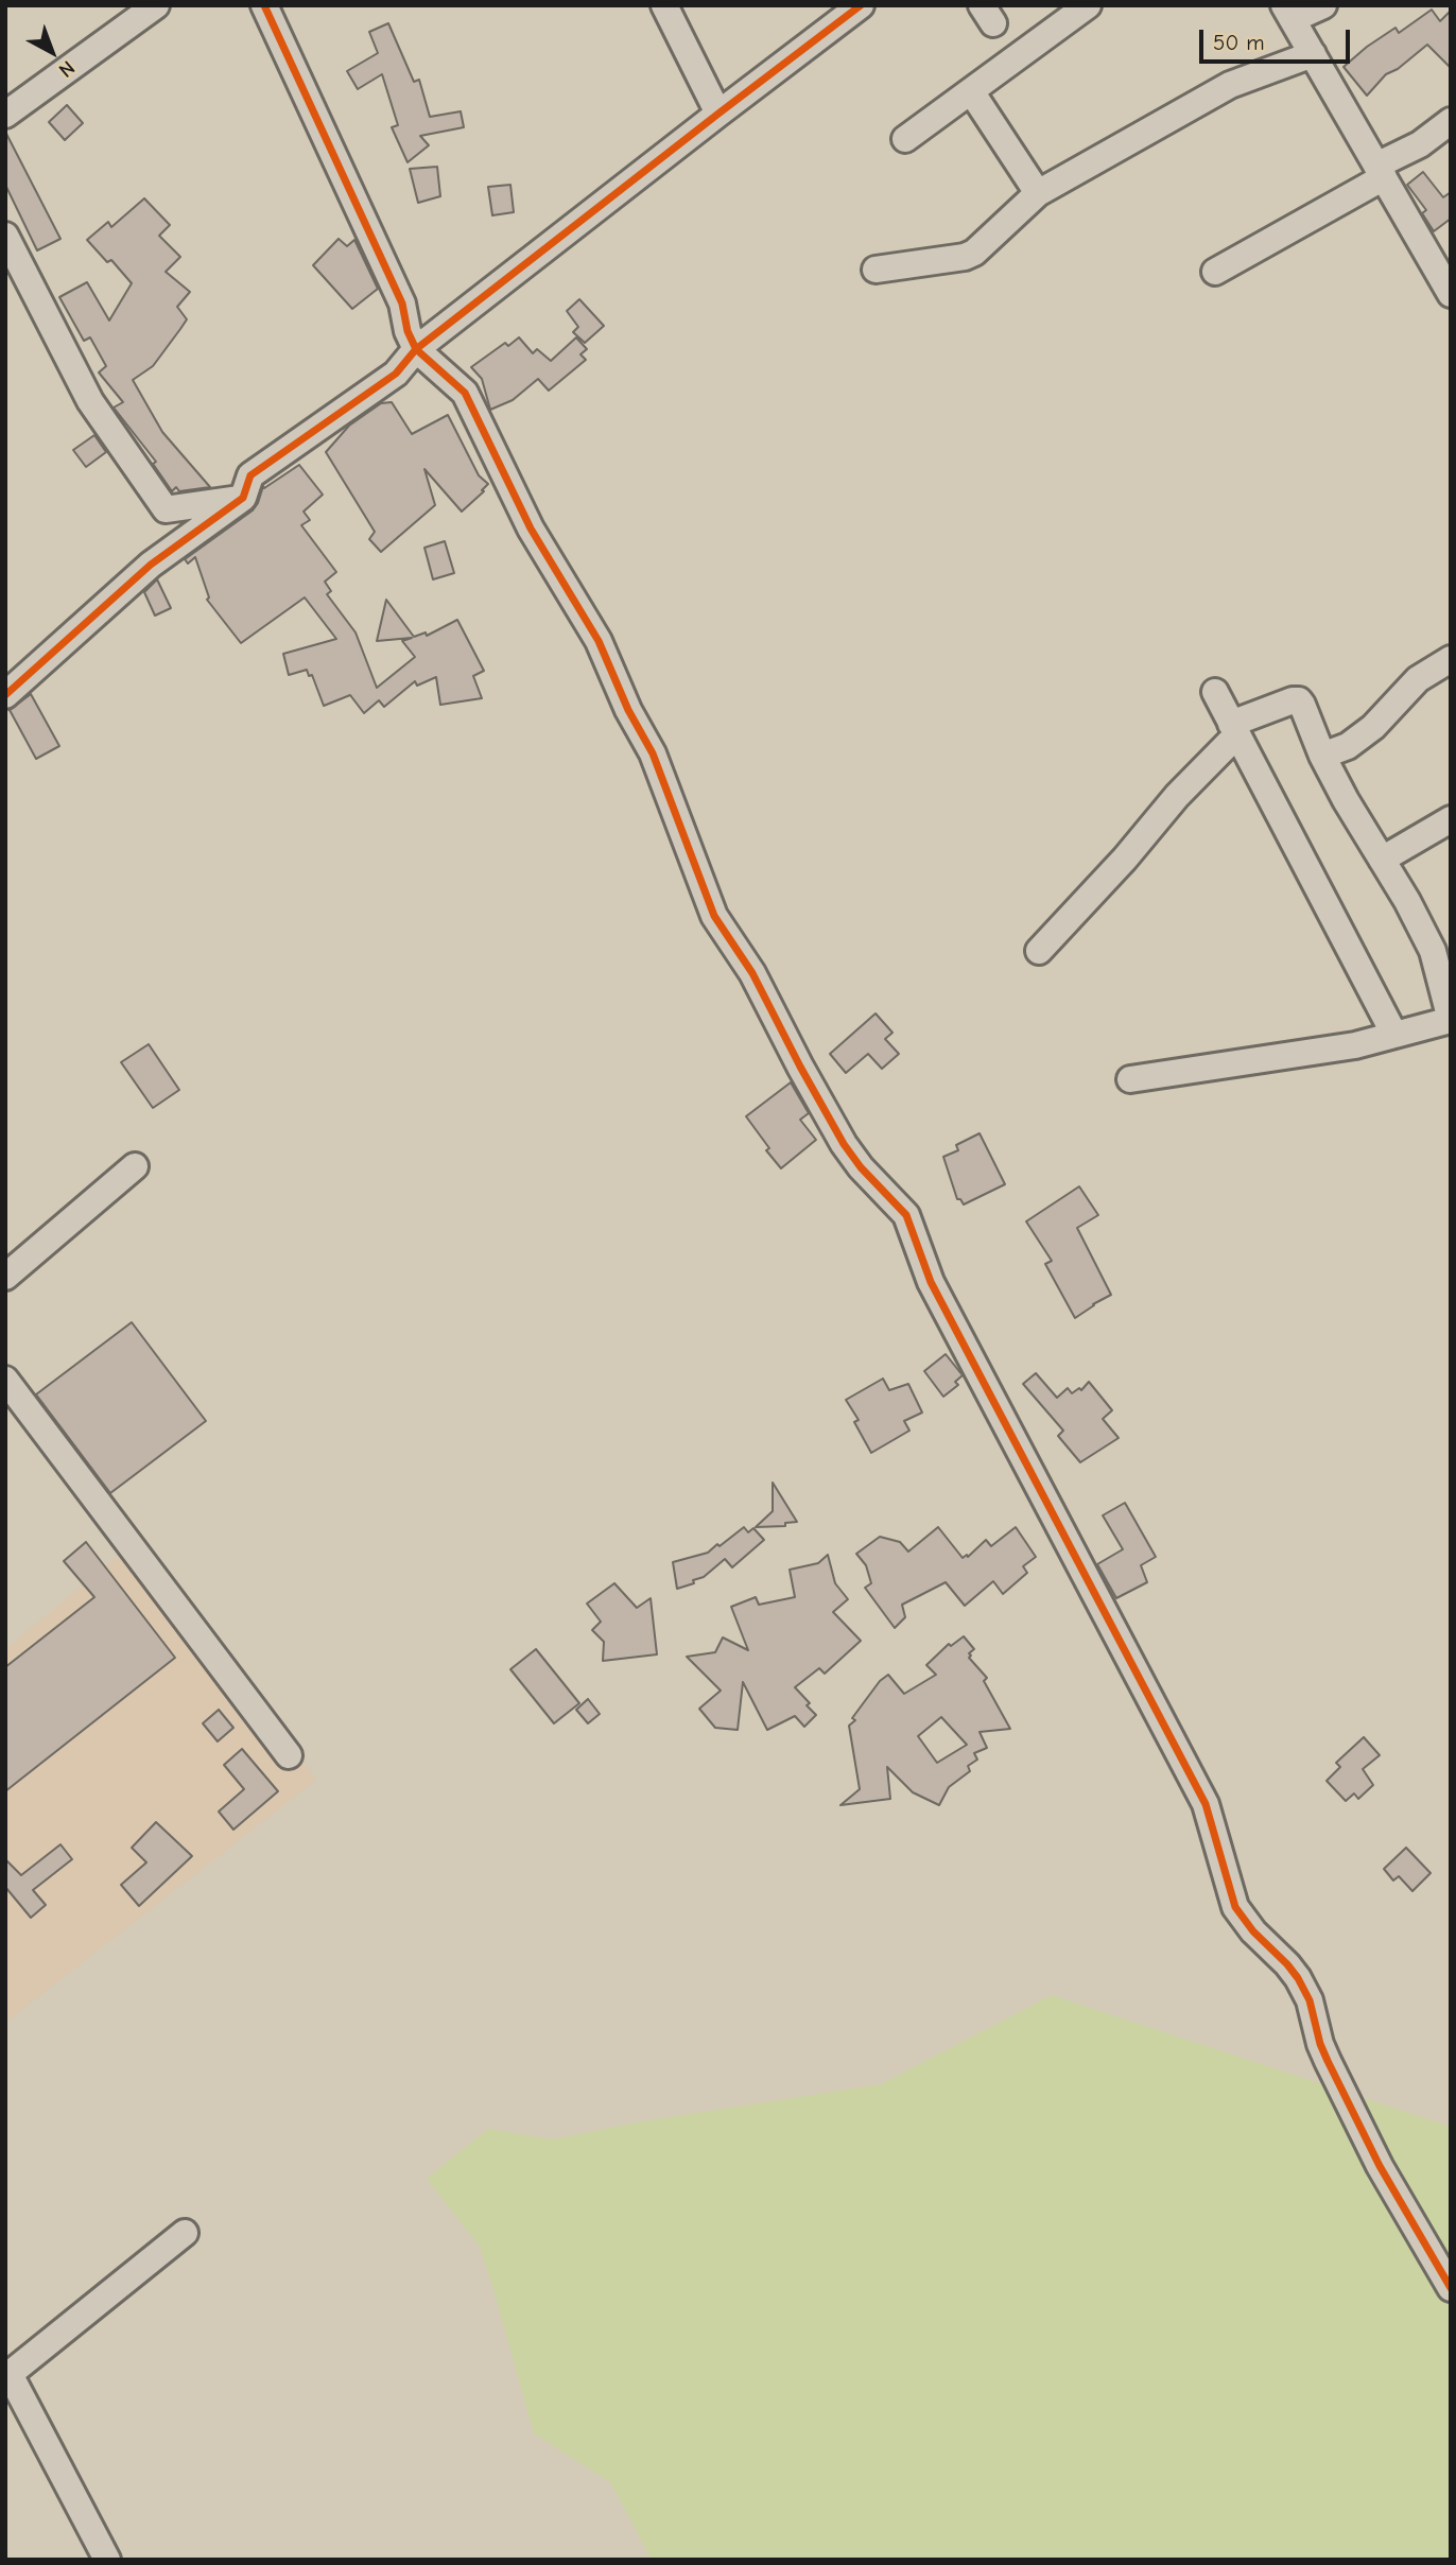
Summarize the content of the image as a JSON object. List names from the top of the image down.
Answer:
{
  "scale_bar": "50 m",
  "north": "bottom right"
}
